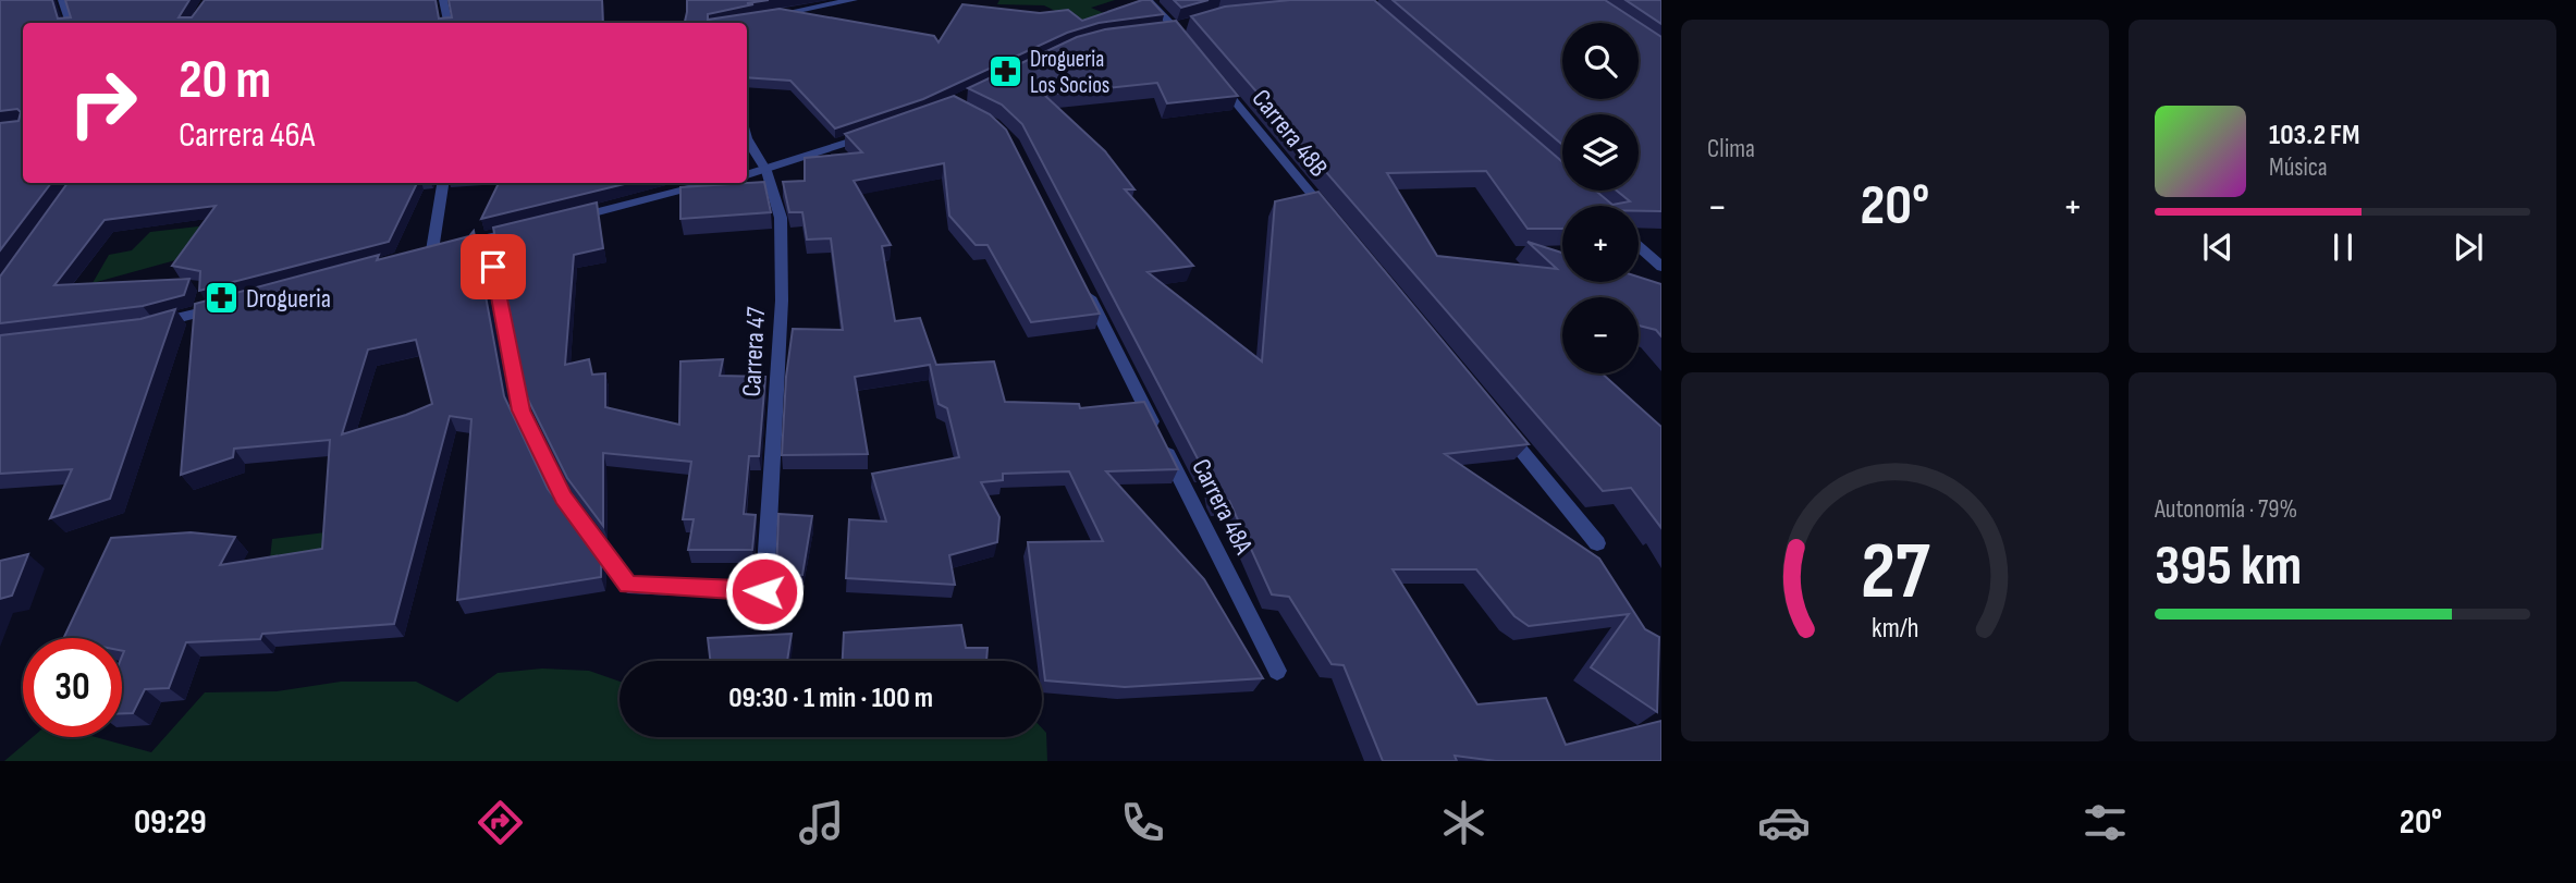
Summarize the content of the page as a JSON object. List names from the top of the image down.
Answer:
{
  "streets": {
    "street": ["Carrera 48B", "Carrera 47", "Carrera 48A"]
  },
  "places": {
    "pharmacy": ["Drogueria Los Socios", "Drogueria"]
  },
  "page": {
    "tile": [
      "Clima",
      ["Autonomía · 79%", "395 km"]
    ],
    "map_buttons": ["+", "−"],
    "turn": ["20 m", "Carrera 46A"],
    "song": ["103.2 FM", "Música"],
    "heat": ["−", "20°", "+"],
    "limit": "30",
    "trip": "09:30 · 1 min · 100 m",
    "tabs": ["09:29", "20°"],
    "gauge": ["27", "km/h"]
  }
}
